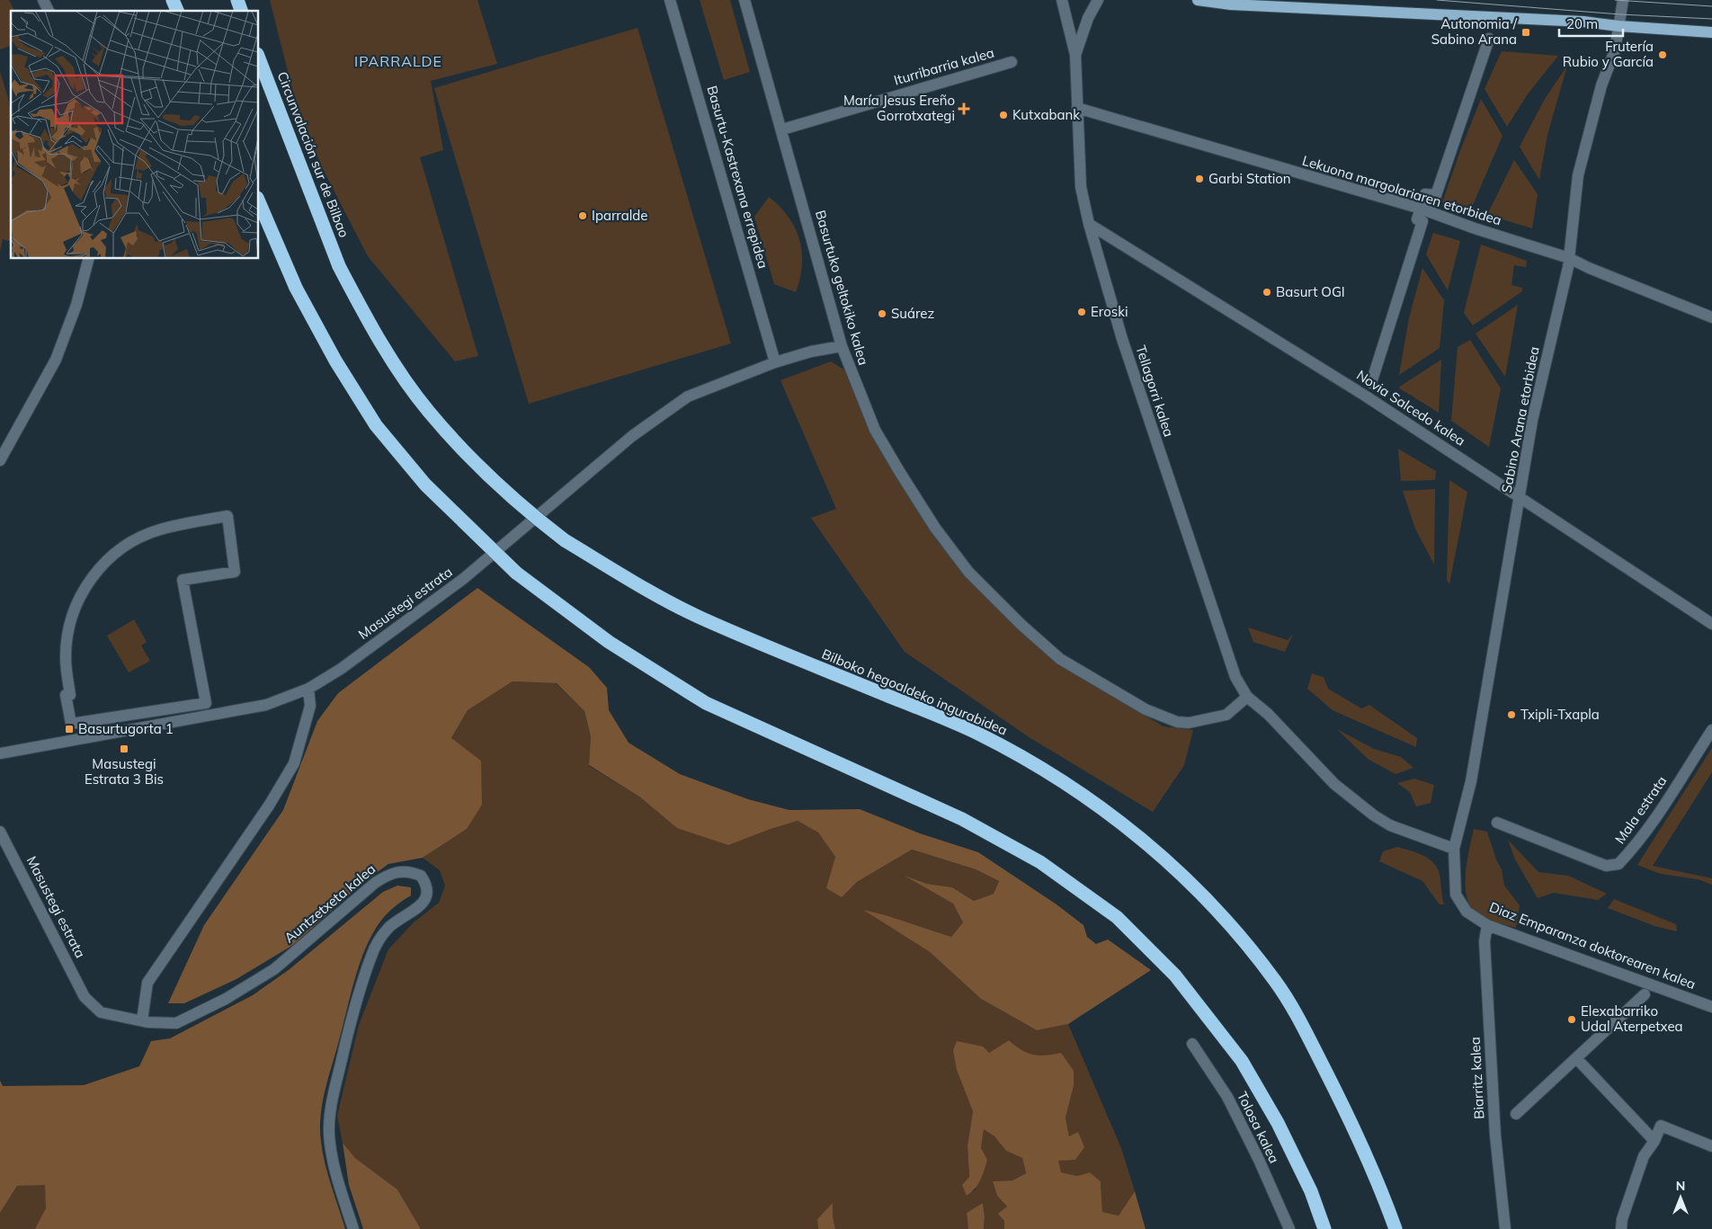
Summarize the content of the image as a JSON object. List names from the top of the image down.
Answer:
{
  "streets": {
    "highway": ["Circunvalación sur de Bilbao", "Bilboko hegoaldeko ingurabidea"],
    "street": [
      "Iturribarria kalea",
      "Basurtu-Kastrexana errepidea",
      "Lekuona margolariaren etorbidea",
      "Basurtuko geltokiko kalea",
      "Tellagorri kalea",
      "Novia Salcedo kalea",
      "Sabino Arana etorbidea",
      "Masustegi estrata",
      "Mala estrata",
      "Auntzetxeta kalea",
      "Diaz Emparanza doktorearen kalea",
      "Biarritz kalea",
      "Tolosa kalea"
    ]
  },
  "crossings": [
    ["Iturribarria kalea", "Basurtuko geltokiko kalea"],
    ["Circunvalación sur de Bilbao", "Bilboko hegoaldeko ingurabidea"],
    ["Basurtu-Kastrexana errepidea", "Masustegi estrata"],
    ["Lekuona margolariaren etorbidea", "Tellagorri kalea"],
    ["Lekuona margolariaren etorbidea", "Sabino Arana etorbidea"],
    ["Basurtuko geltokiko kalea", "Tellagorri kalea"],
    ["Basurtuko geltokiko kalea", "Masustegi estrata"],
    ["Tellagorri kalea", "Novia Salcedo kalea"],
    ["Novia Salcedo kalea", "Sabino Arana etorbidea"],
    ["Sabino Arana etorbidea", "Diaz Emparanza doktorearen kalea"],
    ["Masustegi estrata", "Auntzetxeta kalea"],
    ["Diaz Emparanza doktorearen kalea", "Biarritz kalea"]
  ],
  "districts": ["IPARRALDE"],
  "places": {
    "transit": ["Autonomia / Sabino Arana", "Basurtugorta 1", "Masustegi Estrata 3 Bis"],
    "other": [
      "Frutería Rubio y García",
      "Kutxabank",
      "Garbi Station",
      "Iparralde",
      "Basurt OGI",
      "Eroski",
      "Suárez",
      "Txipli-Txapla",
      "Elexabarriko Udal Aterpetxea"
    ],
    "health": ["María Jesus Ereño Gorrotxategi"]
  },
  "scale_bar": "20 m",
  "north": "top"
}
